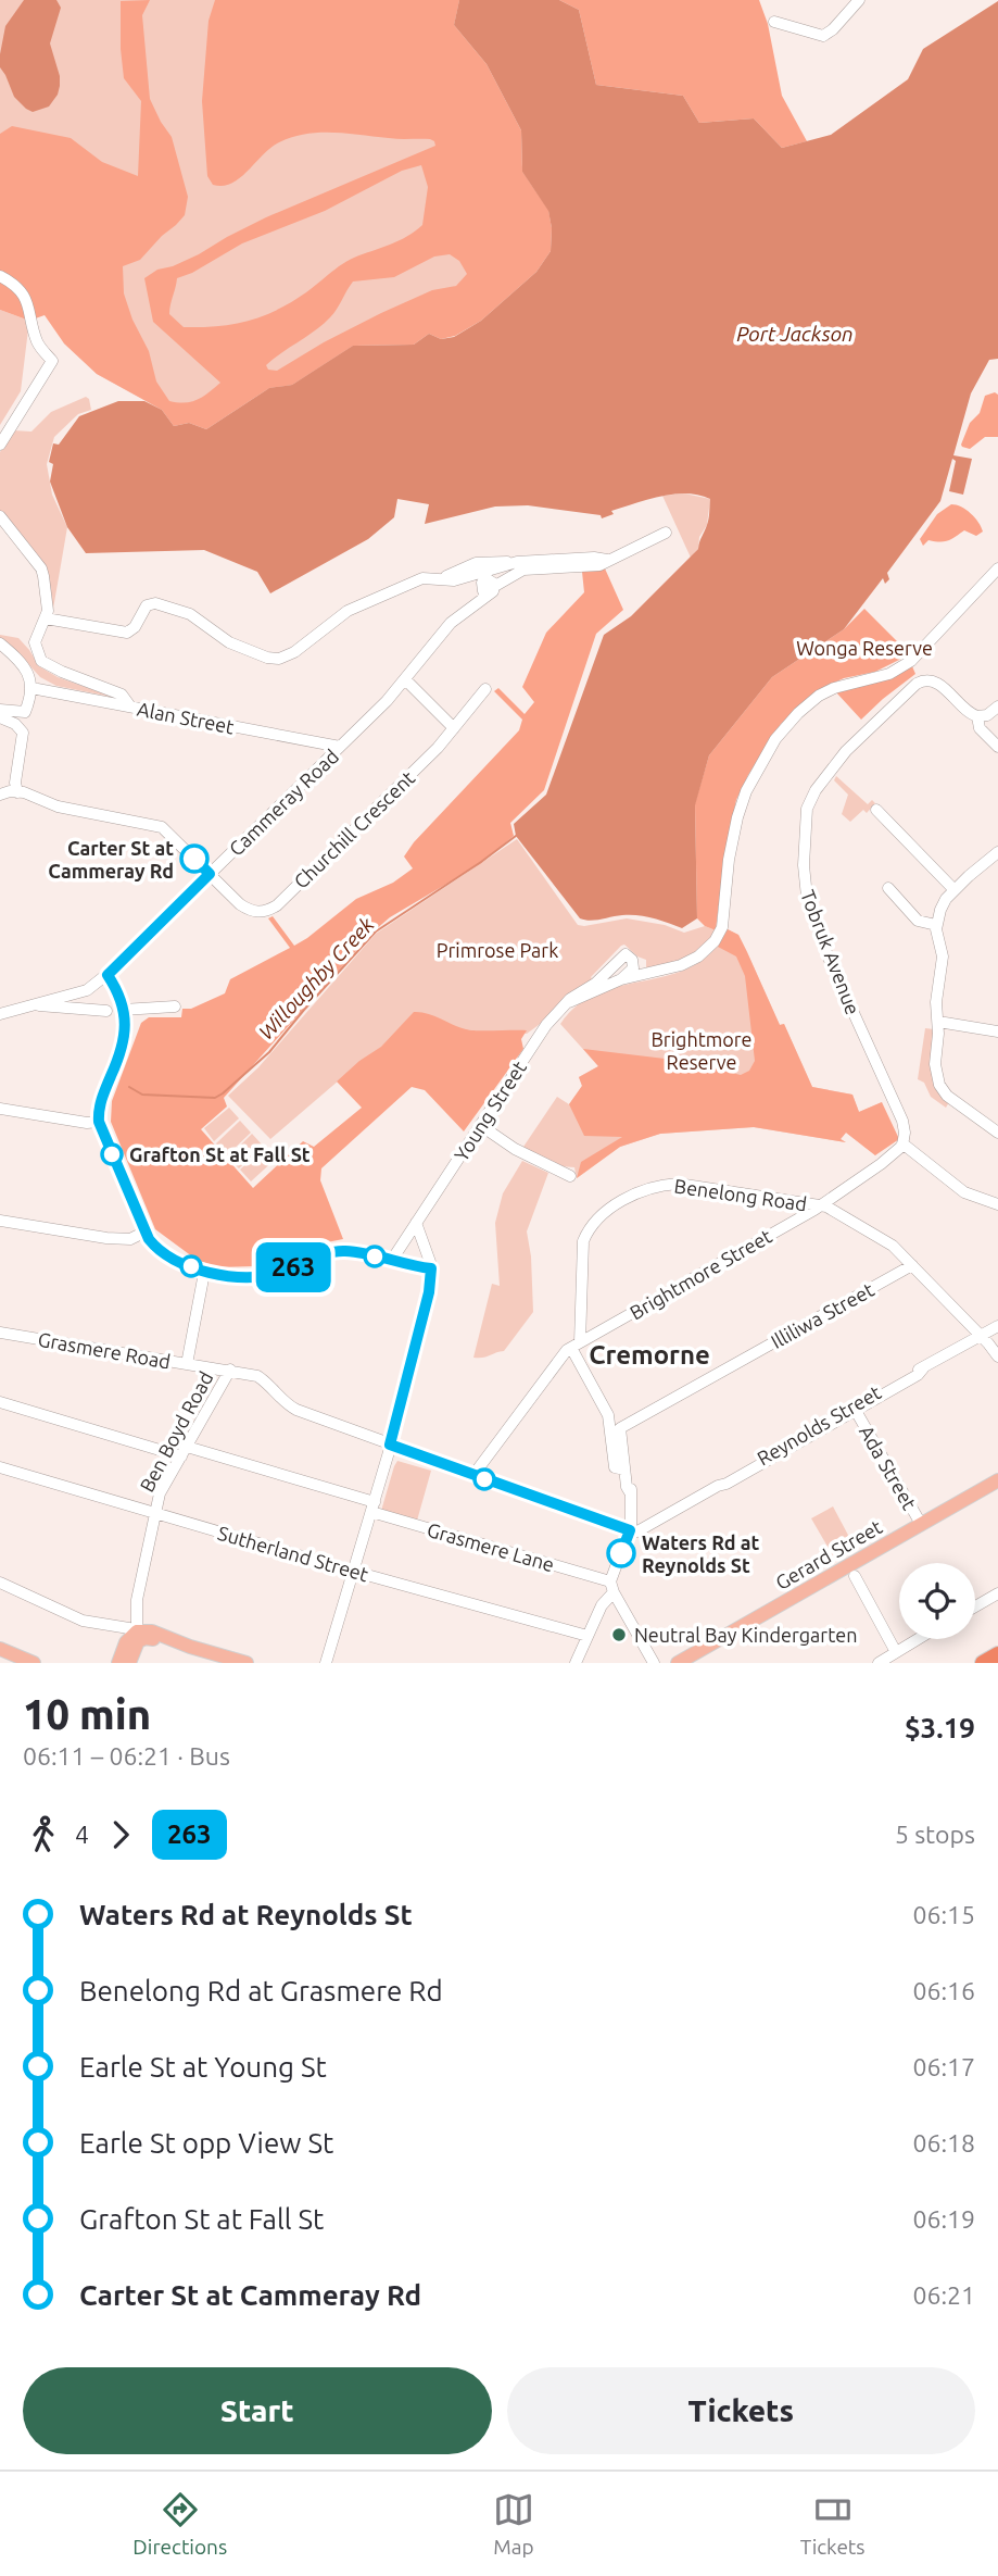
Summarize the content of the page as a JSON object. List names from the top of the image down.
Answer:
{
  "streets": {
    "main road": ["Gerard Street"],
    "street": [
      "Alan Street",
      "Cammeray Road",
      "Churchill Crescent",
      "Tobruk Avenue",
      "Young Street",
      "Benelong Road",
      "Brightmore Street",
      "Illiliwa Street",
      "Grasmere Road",
      "Reynolds Street",
      "Ben Boyd Road",
      "Ada Street",
      "Grasmere Lane",
      "Sutherland Street"
    ]
  },
  "crossings": [
    ["Alan Street", "Cammeray Road"],
    ["Cammeray Road", "Churchill Crescent"],
    ["Tobruk Avenue", "Brightmore Street"],
    ["Benelong Road", "Brightmore Street"],
    ["Benelong Road", "Illiliwa Street"],
    ["Benelong Road", "Reynolds Street"],
    ["Illiliwa Street", "Grasmere Road"],
    ["Illiliwa Street", "Reynolds Street"],
    ["Grasmere Road", "Reynolds Street"],
    ["Grasmere Road", "Ben Boyd Road"],
    ["Reynolds Street", "Ada Street"],
    ["Ben Boyd Road", "Grasmere Lane"],
    ["Ben Boyd Road", "Sutherland Street"],
    ["Ada Street", "Gerard Street"]
  ],
  "districts": ["Cremorne"],
  "water": ["Port Jackson", "Willoughby Creek"],
  "parks": ["Wonga Reserve", "Primrose Park", "Brightmore Reserve"],
  "places": [
    "Carter St at Cammeray Rd",
    "Grafton St at Fall St",
    "Waters Rd at Reynolds St",
    "Neutral Bay Kindergarten"
  ],
  "lines": ["bus line 263"],
  "page": {
    "on_map": "263",
    "heading": ["10 min", "06:11 – 06:21 · Bus", "$3.19"],
    "legs": ["4", "263", "5 stops"],
    "list": [
      {
        "name": "Waters Rd at Reynolds St",
        "value": "06:15"
      },
      {
        "name": "Benelong Rd at Grasmere Rd",
        "value": "06:16"
      },
      {
        "name": "Earle St at Young St",
        "value": "06:17"
      },
      {
        "name": "Earle St opp View St",
        "value": "06:18"
      },
      {
        "name": "Grafton St at Fall St",
        "value": "06:19"
      },
      {
        "name": "Carter St at Cammeray Rd",
        "value": "06:21"
      }
    ],
    "buttons": ["Start", "Tickets"],
    "tabs": ["Directions", "Map", "Tickets"]
  }
}
